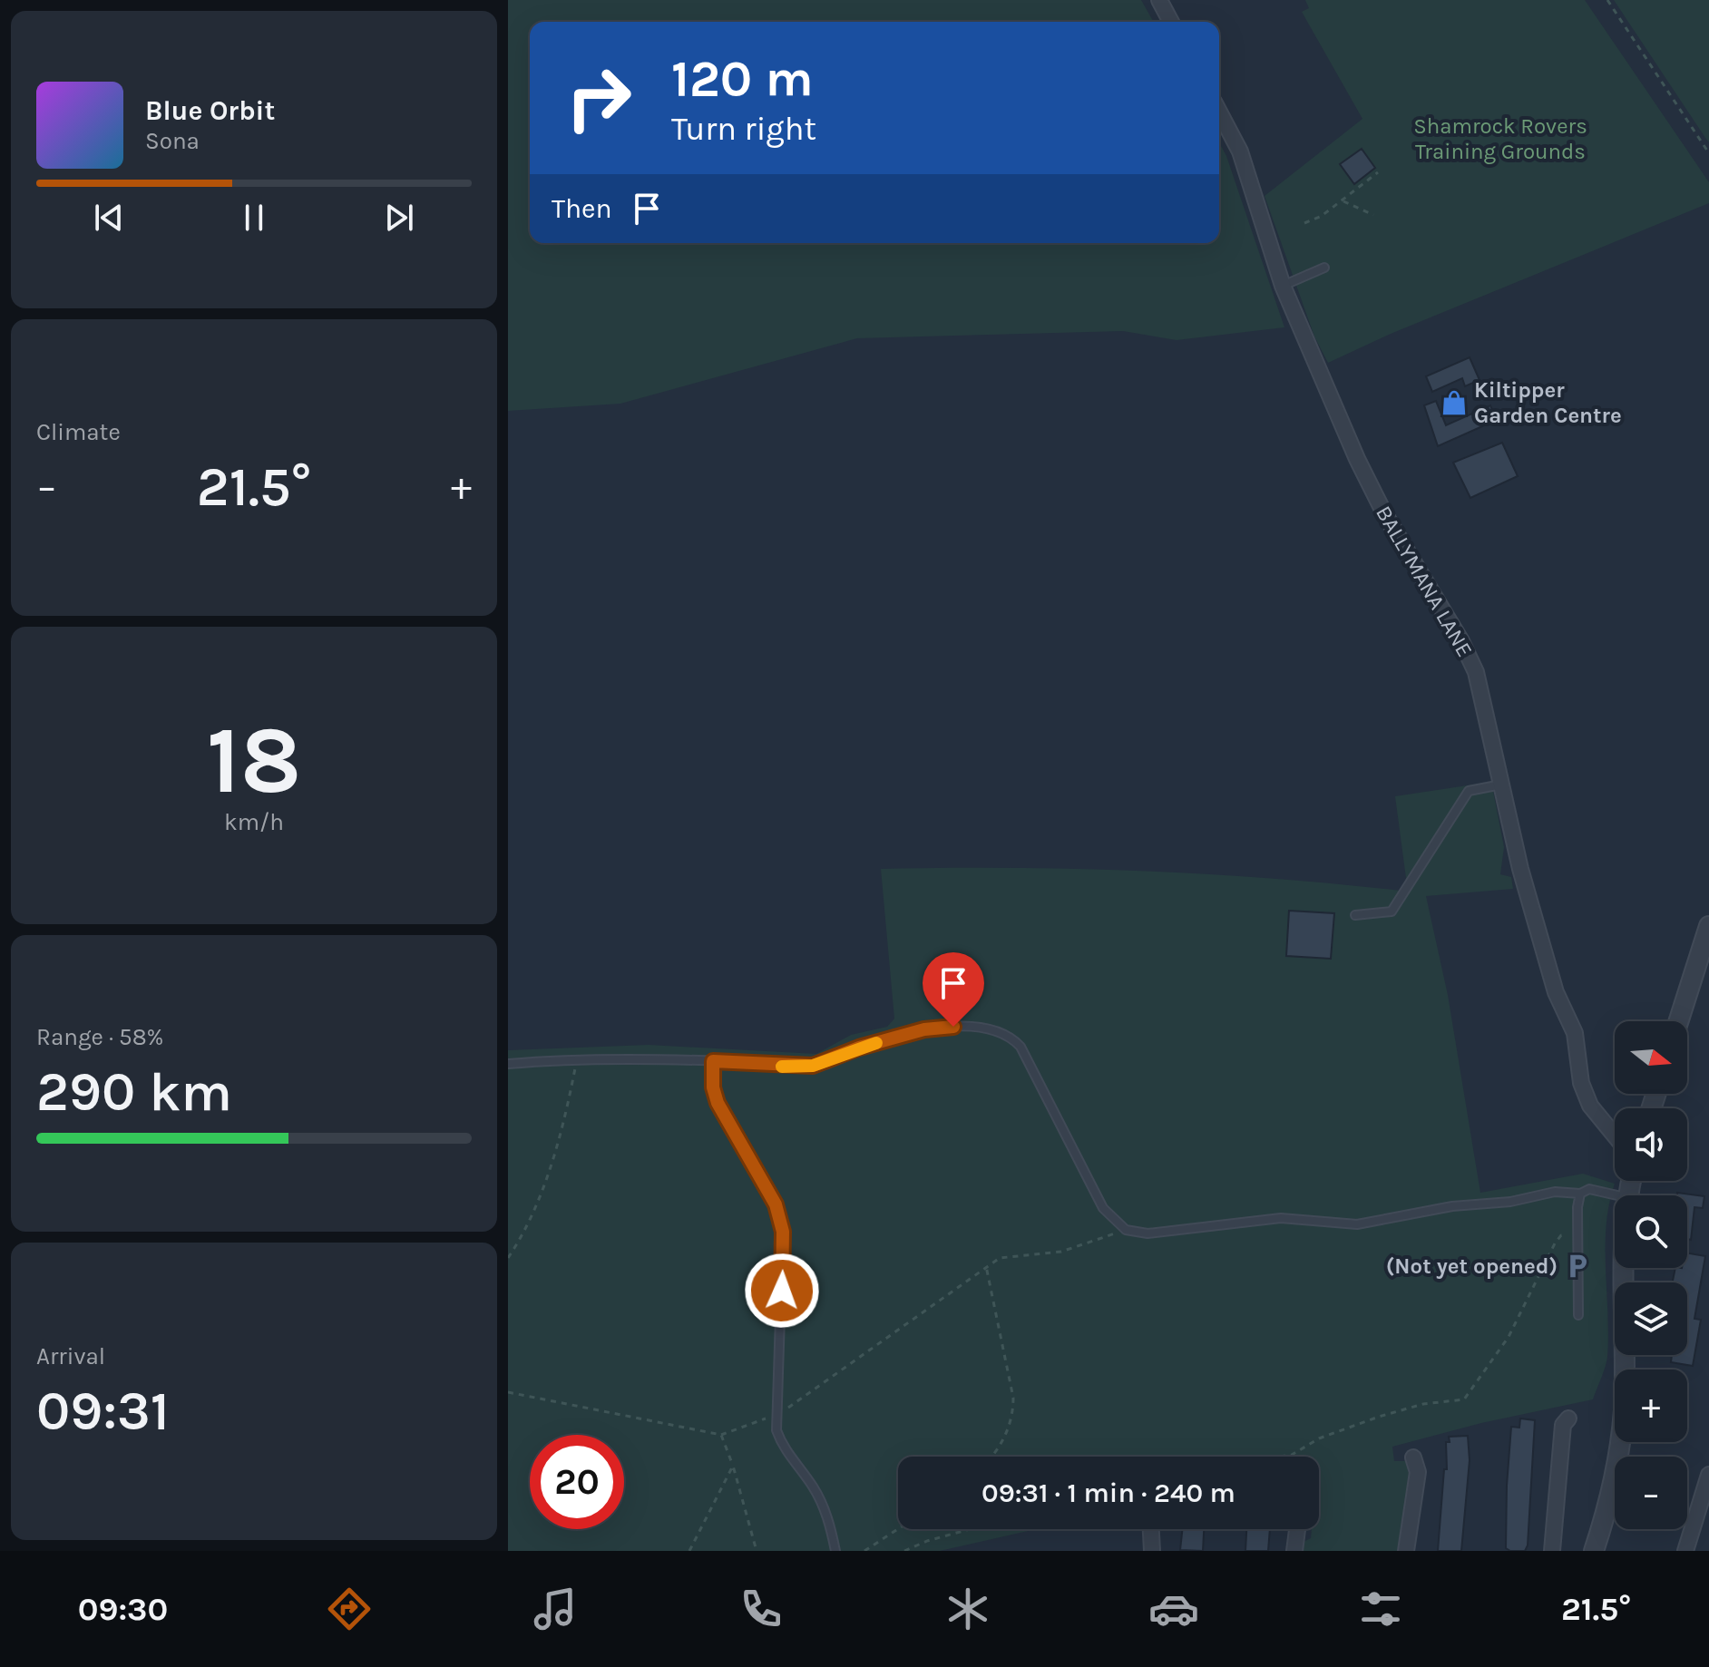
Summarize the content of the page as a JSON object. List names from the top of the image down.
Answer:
{
  "streets": {
    "street": ["BALLYMANA LANE"]
  },
  "parks": ["Shamrock Rovers Training Grounds"],
  "places": {
    "shop": ["Kiltipper Garden Centre"],
    "parking": ["(Not yet opened)"]
  },
  "north": "right",
  "page": {
    "turn": ["120 m", "Turn right"],
    "song": ["Blue Orbit", "Sona"],
    "then": "Then",
    "tile": [
      "Climate",
      ["18", "km/h"],
      ["Range · 58%", "290 km"],
      ["Arrival", "09:31"]
    ],
    "heat": ["−", "21.5°", "+"],
    "map_buttons": ["+", "−"],
    "limit": "20",
    "trip": "09:31 · 1 min · 240 m",
    "tabs": ["09:30", "21.5°"]
  }
}
